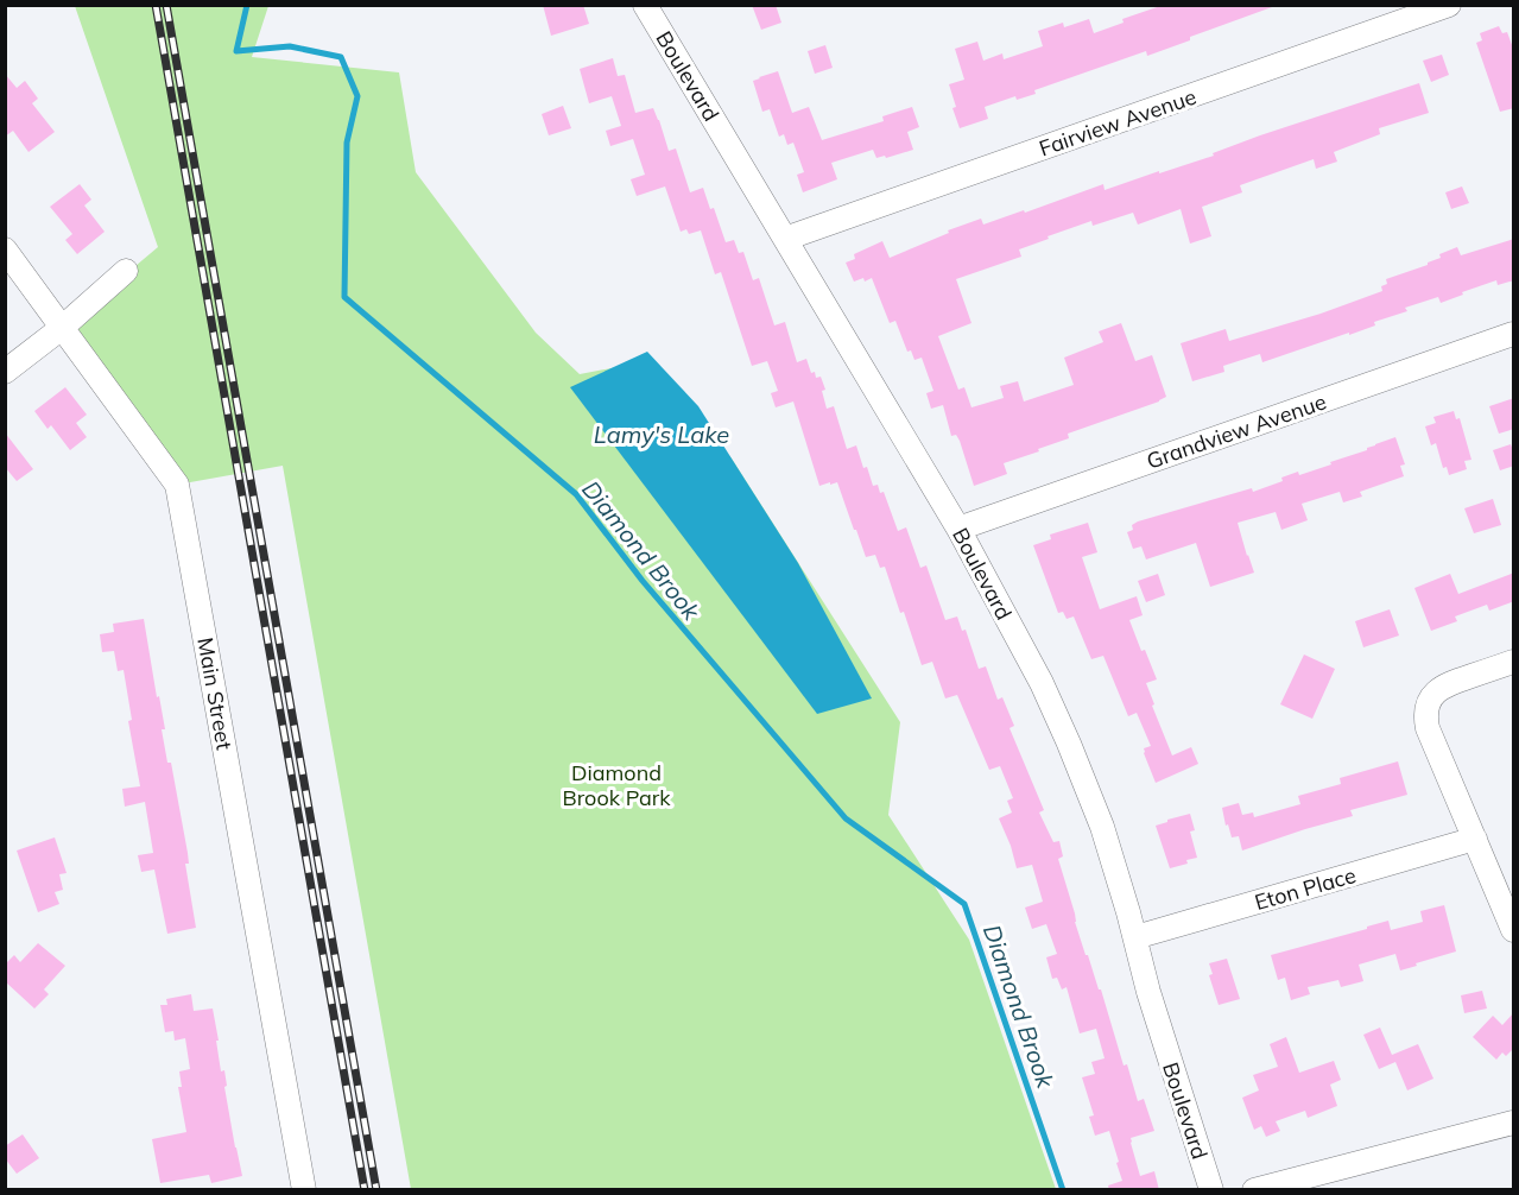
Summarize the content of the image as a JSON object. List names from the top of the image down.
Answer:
{
  "streets": {
    "street": [
      "Boulevard",
      "Fairview Avenue",
      "Grandview Avenue",
      "Main Street",
      "Eton Place"
    ]
  },
  "crossings": [
    ["Boulevard", "Fairview Avenue"],
    ["Boulevard", "Grandview Avenue"],
    ["Boulevard", "Eton Place"]
  ],
  "water": ["Lamy's Lake", "Diamond Brook"],
  "parks": ["Diamond Brook Park"]
}
